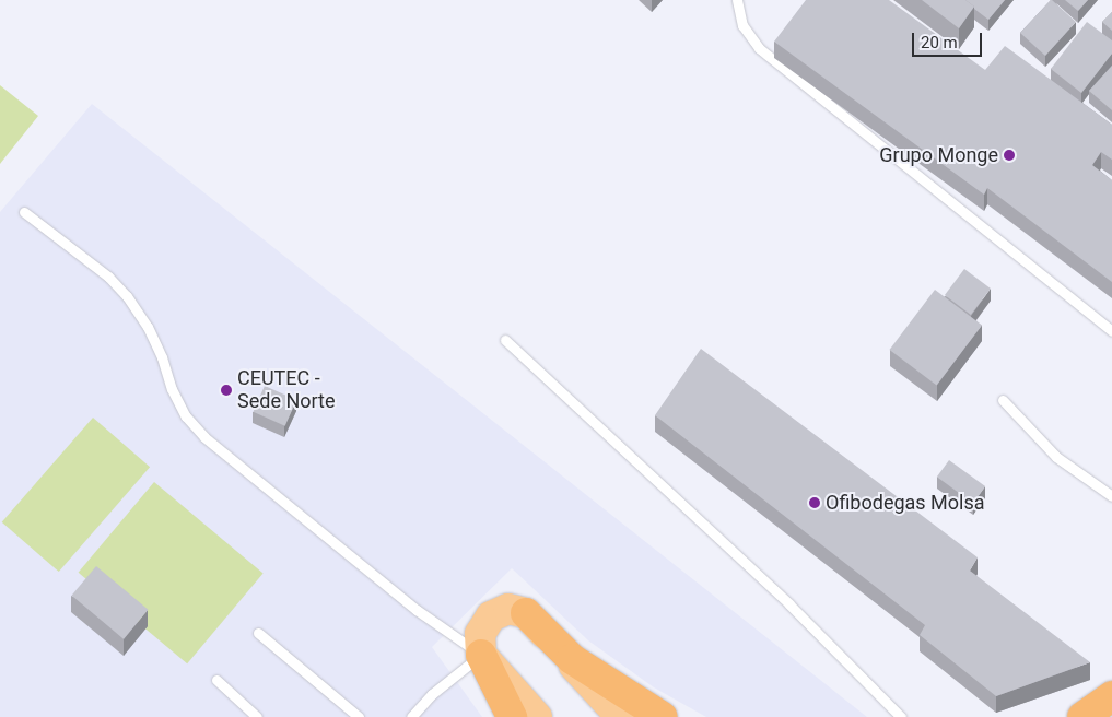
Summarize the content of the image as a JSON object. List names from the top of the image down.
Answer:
{
  "places": ["Grupo Monge", "CEUTEC - Sede Norte", "Ofibodegas Molsa"],
  "scale_bar": "20 m"
}
